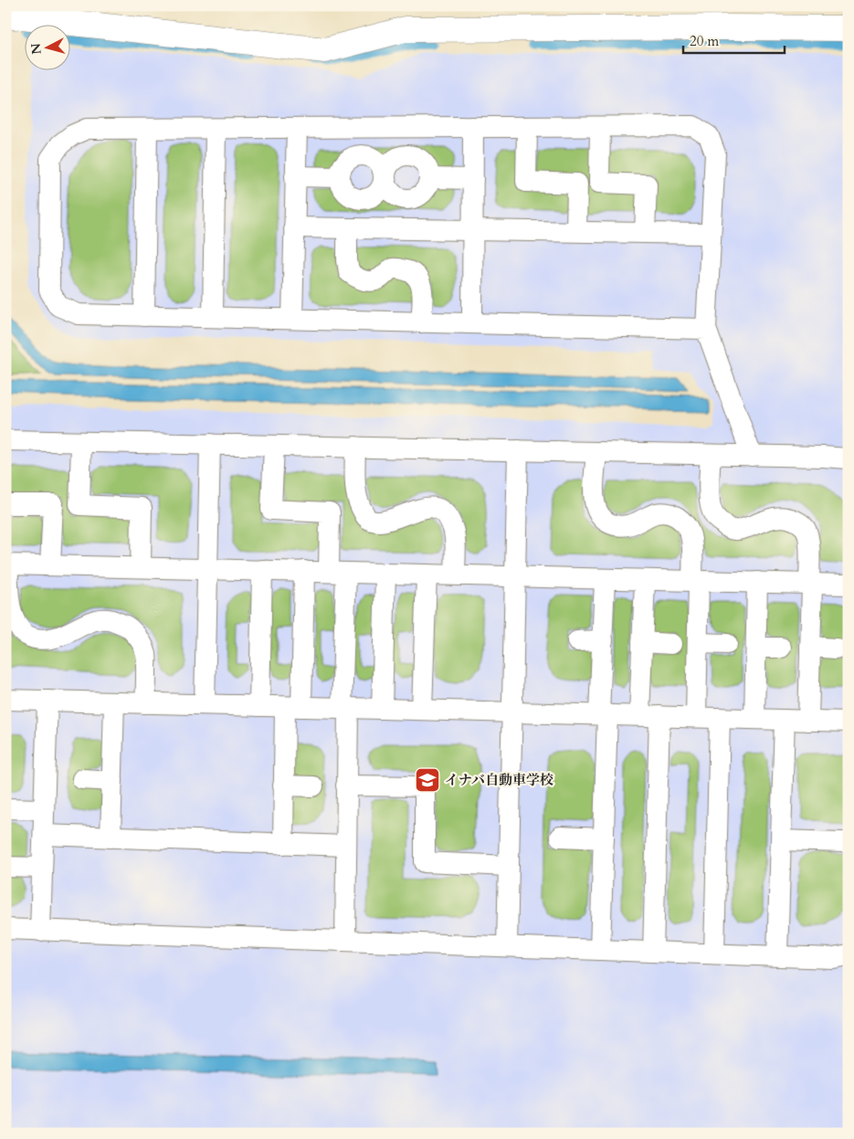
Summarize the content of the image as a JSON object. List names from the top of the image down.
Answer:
{
  "places": {
    "school or university": ["イナバ自動車学校"]
  },
  "scale_bar": "20 m",
  "north": "left"
}
